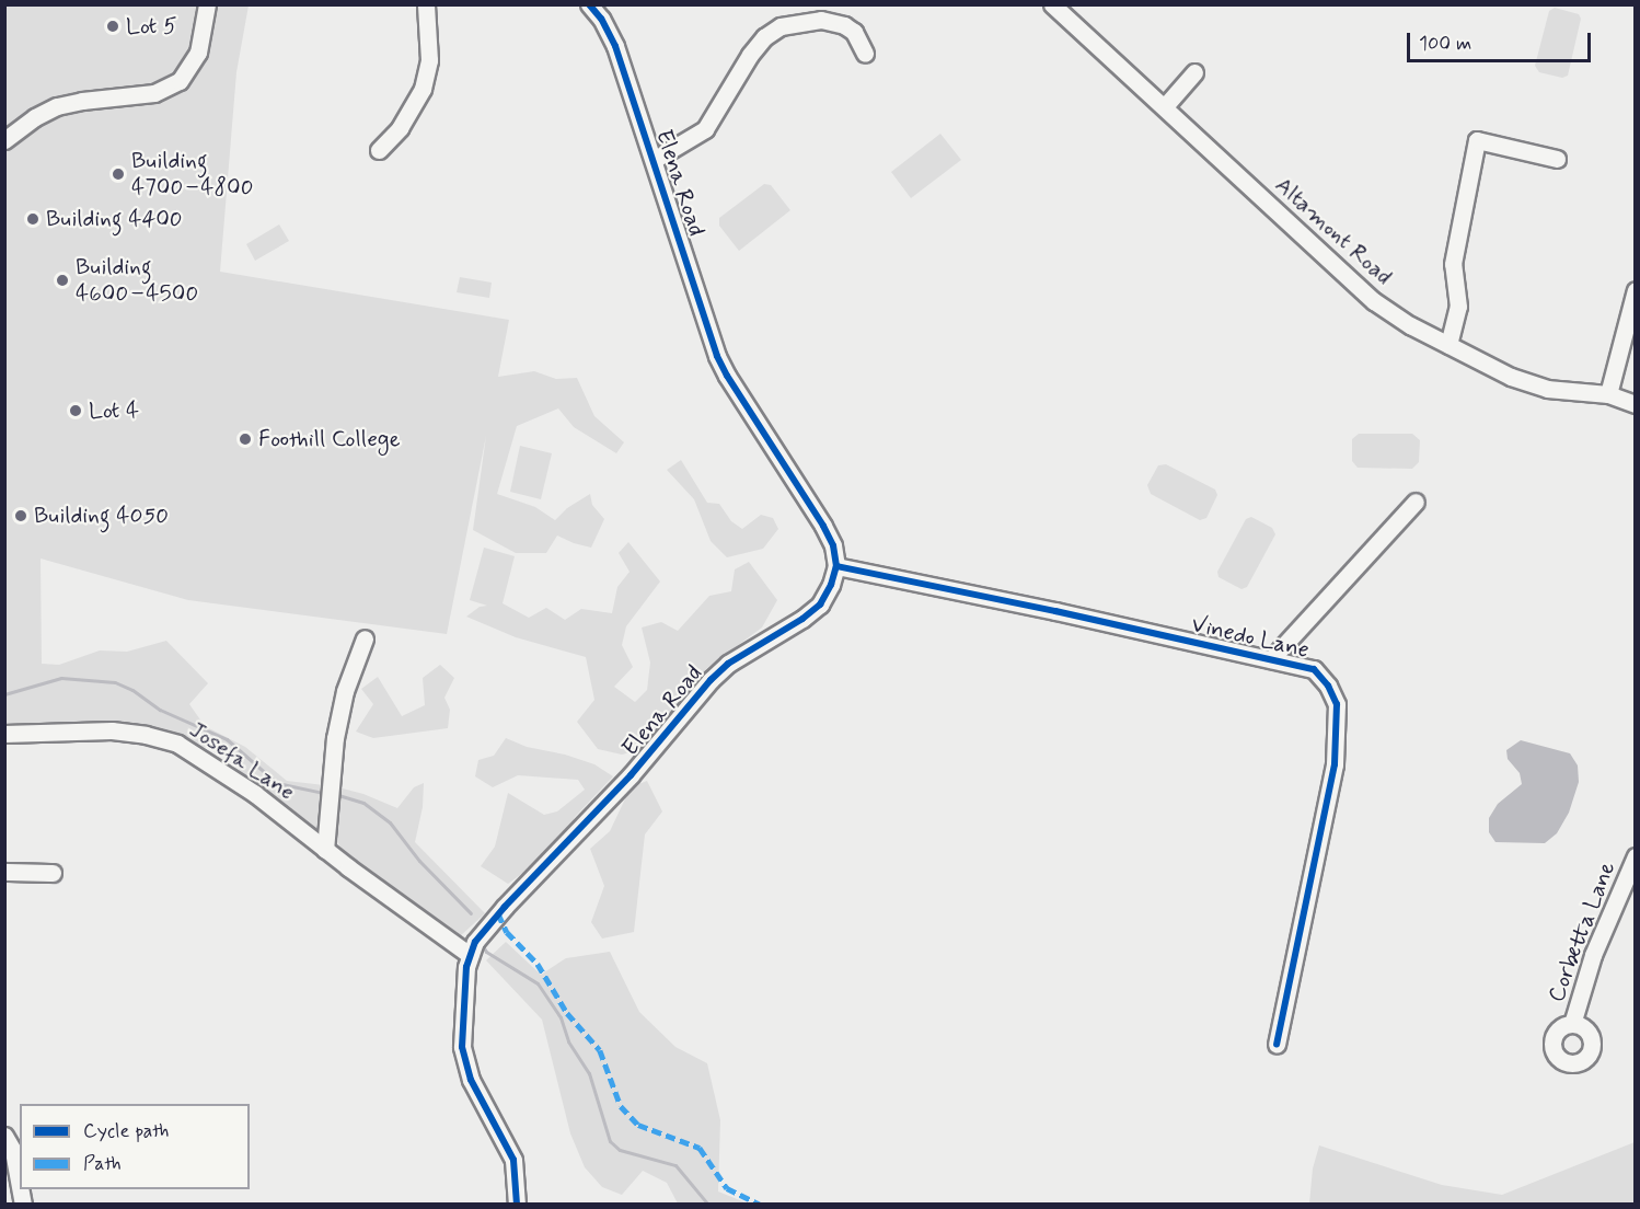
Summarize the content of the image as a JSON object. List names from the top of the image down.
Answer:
{
  "streets": {
    "street": [
      "Elena Road",
      "Altamont Road",
      "Vinedo Lane",
      "Josefa Lane",
      "Corbetta Lane"
    ]
  },
  "crossings": [
    ["Elena Road", "Vinedo Lane"],
    ["Elena Road", "Josefa Lane"]
  ],
  "places": [
    "Lot 5",
    "Building 4700–4800",
    "Building 4400",
    "Building 4600–4500",
    "Lot 4",
    "Foothill College",
    "Building 4050"
  ],
  "legend": ["Cycle path", "Path"],
  "scale_bar": "100 m"
}
